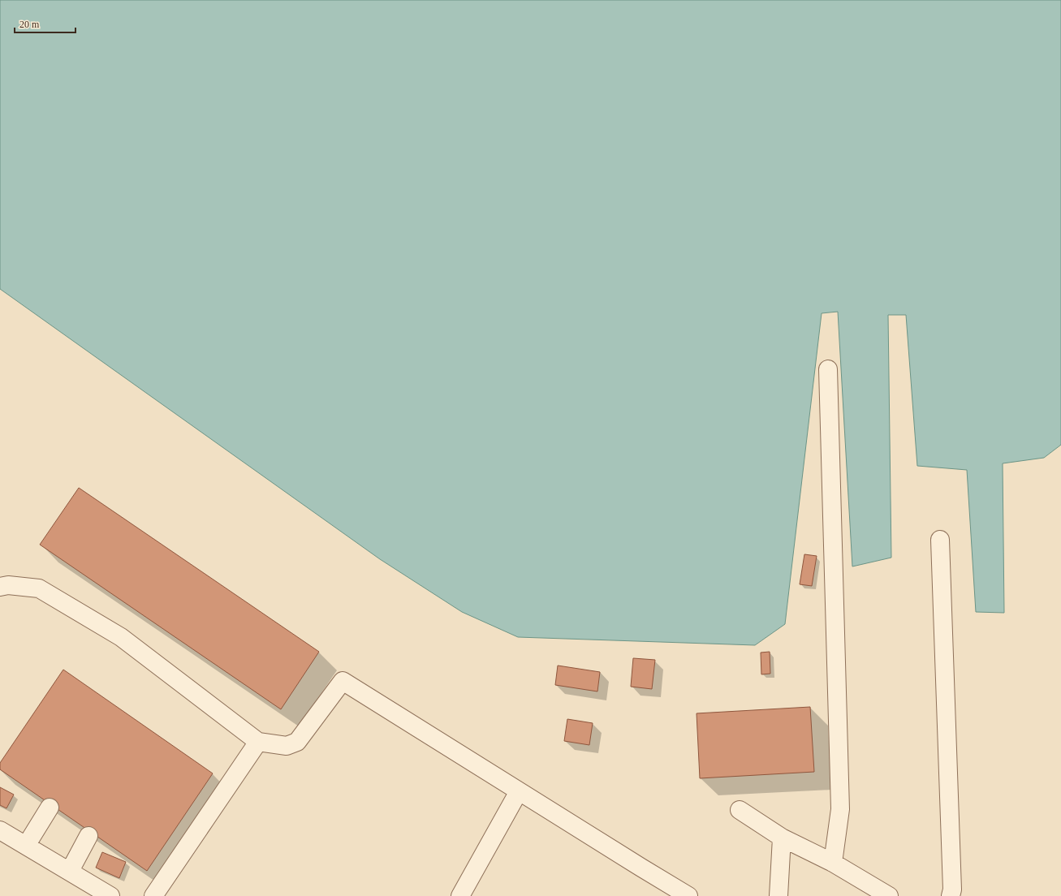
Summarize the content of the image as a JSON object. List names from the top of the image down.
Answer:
{
  "scale_bar": "20 m"
}
